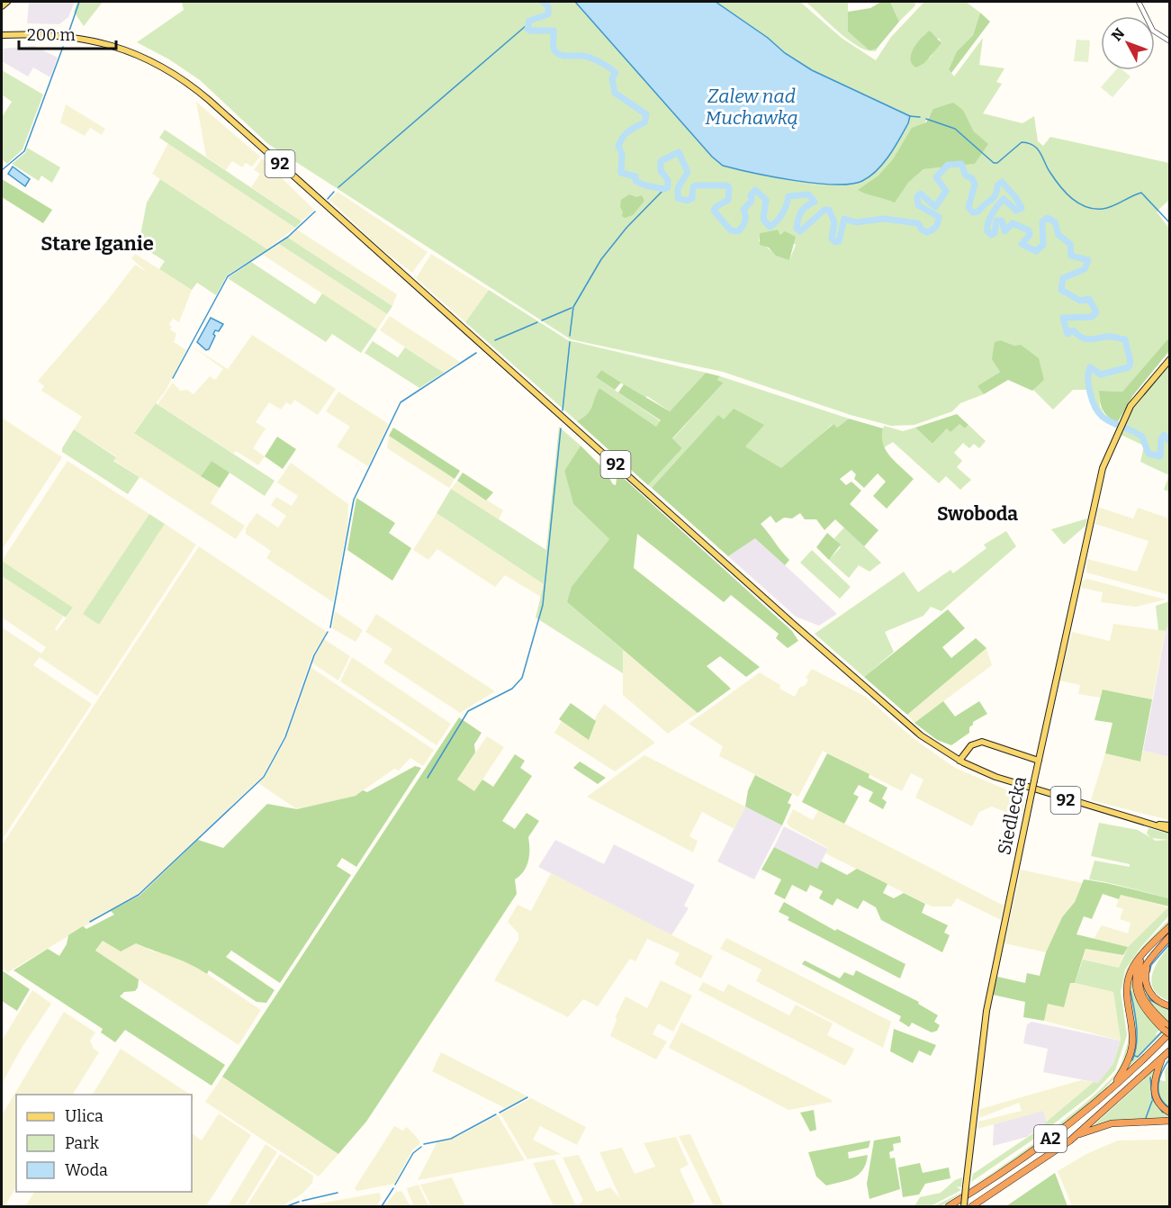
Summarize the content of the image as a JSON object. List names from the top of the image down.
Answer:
{
  "streets": {
    "highway": ["A2"],
    "main road": ["92", "Siedlecka"]
  },
  "districts": ["Stare Iganie", "Swoboda"],
  "water": ["Zalew nad Muchawką"],
  "legend": ["Ulica", "Park", "Woda"],
  "scale_bar": "200 m",
  "north": "top left"
}
